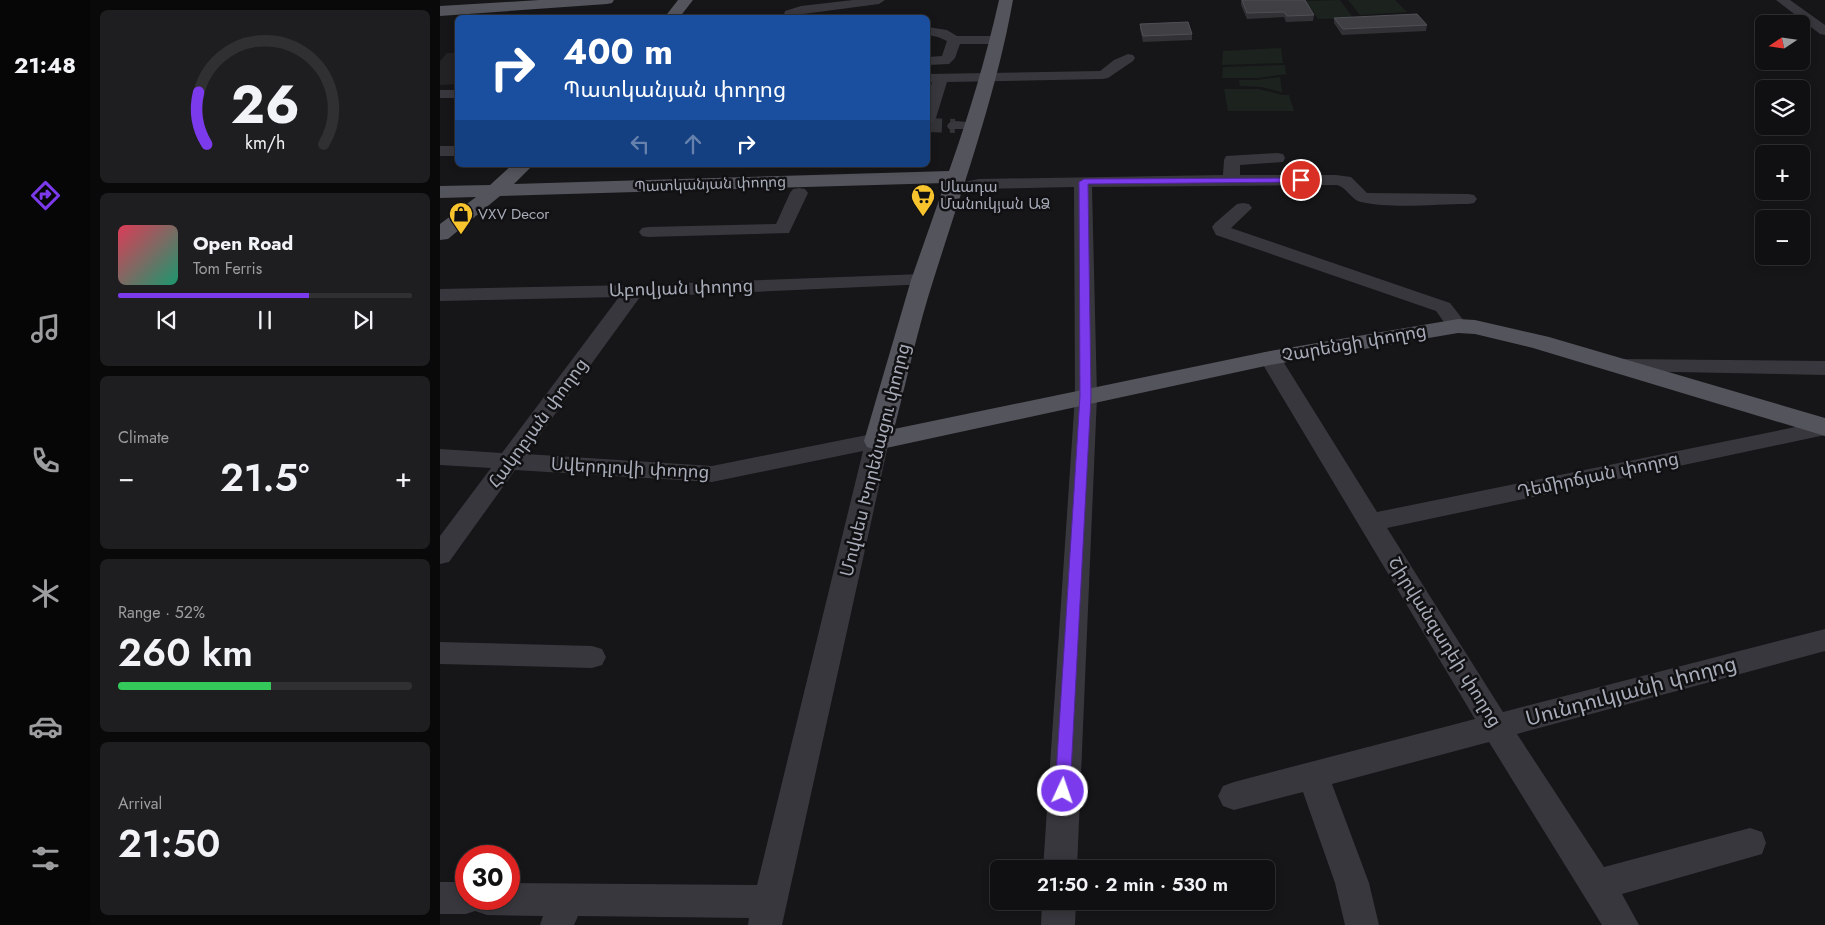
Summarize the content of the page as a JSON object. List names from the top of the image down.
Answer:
{
  "streets": {
    "main road": ["Պատկանյան փողոց", "Չարենցի փողոց", "Մովսես Խորենացու փողոց"],
    "street": [
      "Աբովյան փողոց",
      "Հակոբյան փողոց",
      "Սվերդլովի փողոց",
      "Դեմիրճյան փողոց",
      "Շիրվանզադեի փողոց",
      "Սունդուկյանի փողոց"
    ]
  },
  "crossings": [
    ["Պատկանյան փողոց", "Մովսես Խորենացու փողոց"],
    ["Աբովյան փողոց", "Հակոբյան փողոց"],
    ["Աբովյան փողոց", "Մովսես Խորենացու փողոց"],
    ["Չարենցի փողոց", "Մովսես Խորենացու փողոց"],
    ["Չարենցի փողոց", "Սվերդլովի փողոց"],
    ["Չարենցի փողոց", "Դեմիրճյան փողոց"],
    ["Չարենցի փողոց", "Շիրվանզադեի փողոց"],
    ["Հակոբյան փողոց", "Սվերդլովի փողոց"],
    ["Մովսես Խորենացու փողոց", "Սվերդլովի փողոց"],
    ["Դեմիրճյան փողոց", "Շիրվանզադեի փողոց"],
    ["Շիրվանզադեի փողոց", "Սունդուկյանի փողոց"]
  ],
  "places": {
    "supermarket": ["Սևադա Մանուկյան ԱՁ"],
    "shop": ["VXV Decor"]
  },
  "north": "left",
  "page": {
    "tabs": "21:48",
    "map_buttons": ["+", "−"],
    "turn": ["400 m", "Պատկանյան փողոց"],
    "song": ["Open Road", "Tom Ferris"],
    "tile": [
      "Climate",
      ["Range · 52%", "260 km"],
      ["Arrival", "21:50"]
    ],
    "heat": ["−", "21.5°", "+"],
    "limit": "30",
    "trip": "21:50 · 2 min · 530 m",
    "gauge": ["26", "km/h"]
  }
}
